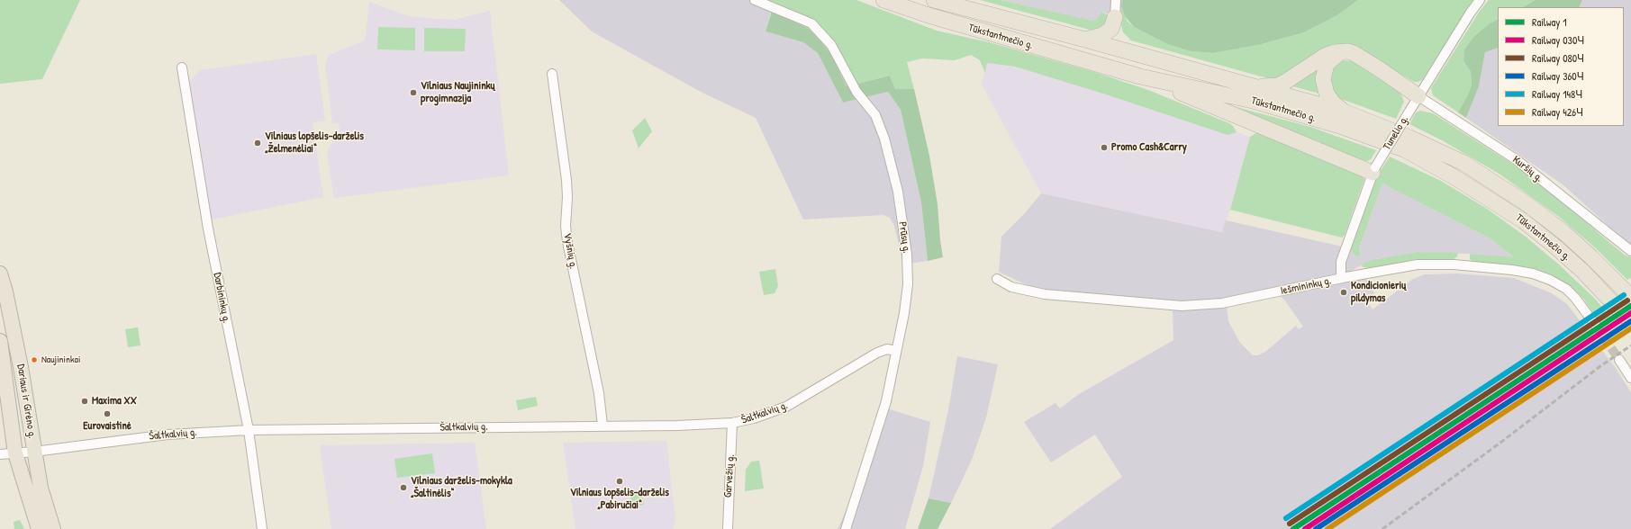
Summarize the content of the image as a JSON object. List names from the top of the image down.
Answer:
{
  "streets": {
    "highway": ["Tūkstantmečio g."],
    "main road": ["Dariaus ir Girėno g."],
    "street": [
      "Tunelio g.",
      "Kuršių g.",
      "Prūsų g.",
      "Vyšnių g.",
      "Iešmininkų g.",
      "Darbininkų g.",
      "Šaltkalvių g.",
      "Garvežių g."
    ]
  },
  "crossings": [
    ["Tunelio g.", "Kuršių g."],
    ["Tunelio g.", "Iešmininkų g."],
    ["Prūsų g.", "Šaltkalvių g."],
    ["Vyšnių g.", "Šaltkalvių g."],
    ["Darbininkų g.", "Šaltkalvių g."],
    ["Dariaus ir Girėno g.", "Šaltkalvių g."],
    ["Šaltkalvių g.", "Garvežių g."]
  ],
  "places": [
    "Vilniaus Naujininkų progimnazija",
    "Vilniaus lopšelis-darželis „Želmenėliai“",
    "Promo Cash&Carry",
    "Kondicionierių pildymas",
    "Naujininkai",
    "Maxima XX",
    "Eurovaistinė",
    "Vilniaus lopšelis-darželis „Pabiručiai“",
    "Vilniaus darželis-mokykla „Šaltinėlis“"
  ],
  "lines": [
    "rail line 148Ч",
    "rail line 080Ч",
    "rail line 1",
    "rail line 030Ч",
    "rail line 360Ч",
    "rail line 426Ч"
  ],
  "legend": [
    "Railway 1",
    "Railway 030Ч",
    "Railway 080Ч",
    "Railway 360Ч",
    "Railway 148Ч",
    "Railway 426Ч"
  ]
}
